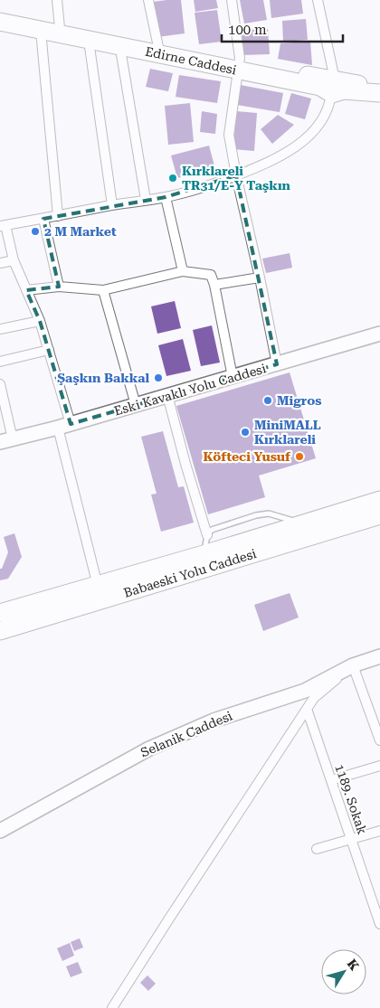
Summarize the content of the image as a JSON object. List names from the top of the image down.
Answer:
{
  "streets": {
    "highway": ["Edirne Caddesi", "Babaeski Yolu Caddesi"],
    "street": ["Eski Kavaklı Yolu Caddesi", "Selanik Caddesi", "1189. Sokak"]
  },
  "places": [
    "Kırklareli TR31/E-Y Taşkın",
    "2 M Market",
    "Şaşkın Bakkal",
    "Migros",
    "MiniMALL Kırklareli",
    "Köfteci Yusuf"
  ],
  "scale_bar": "100 m",
  "north": "top right"
}
